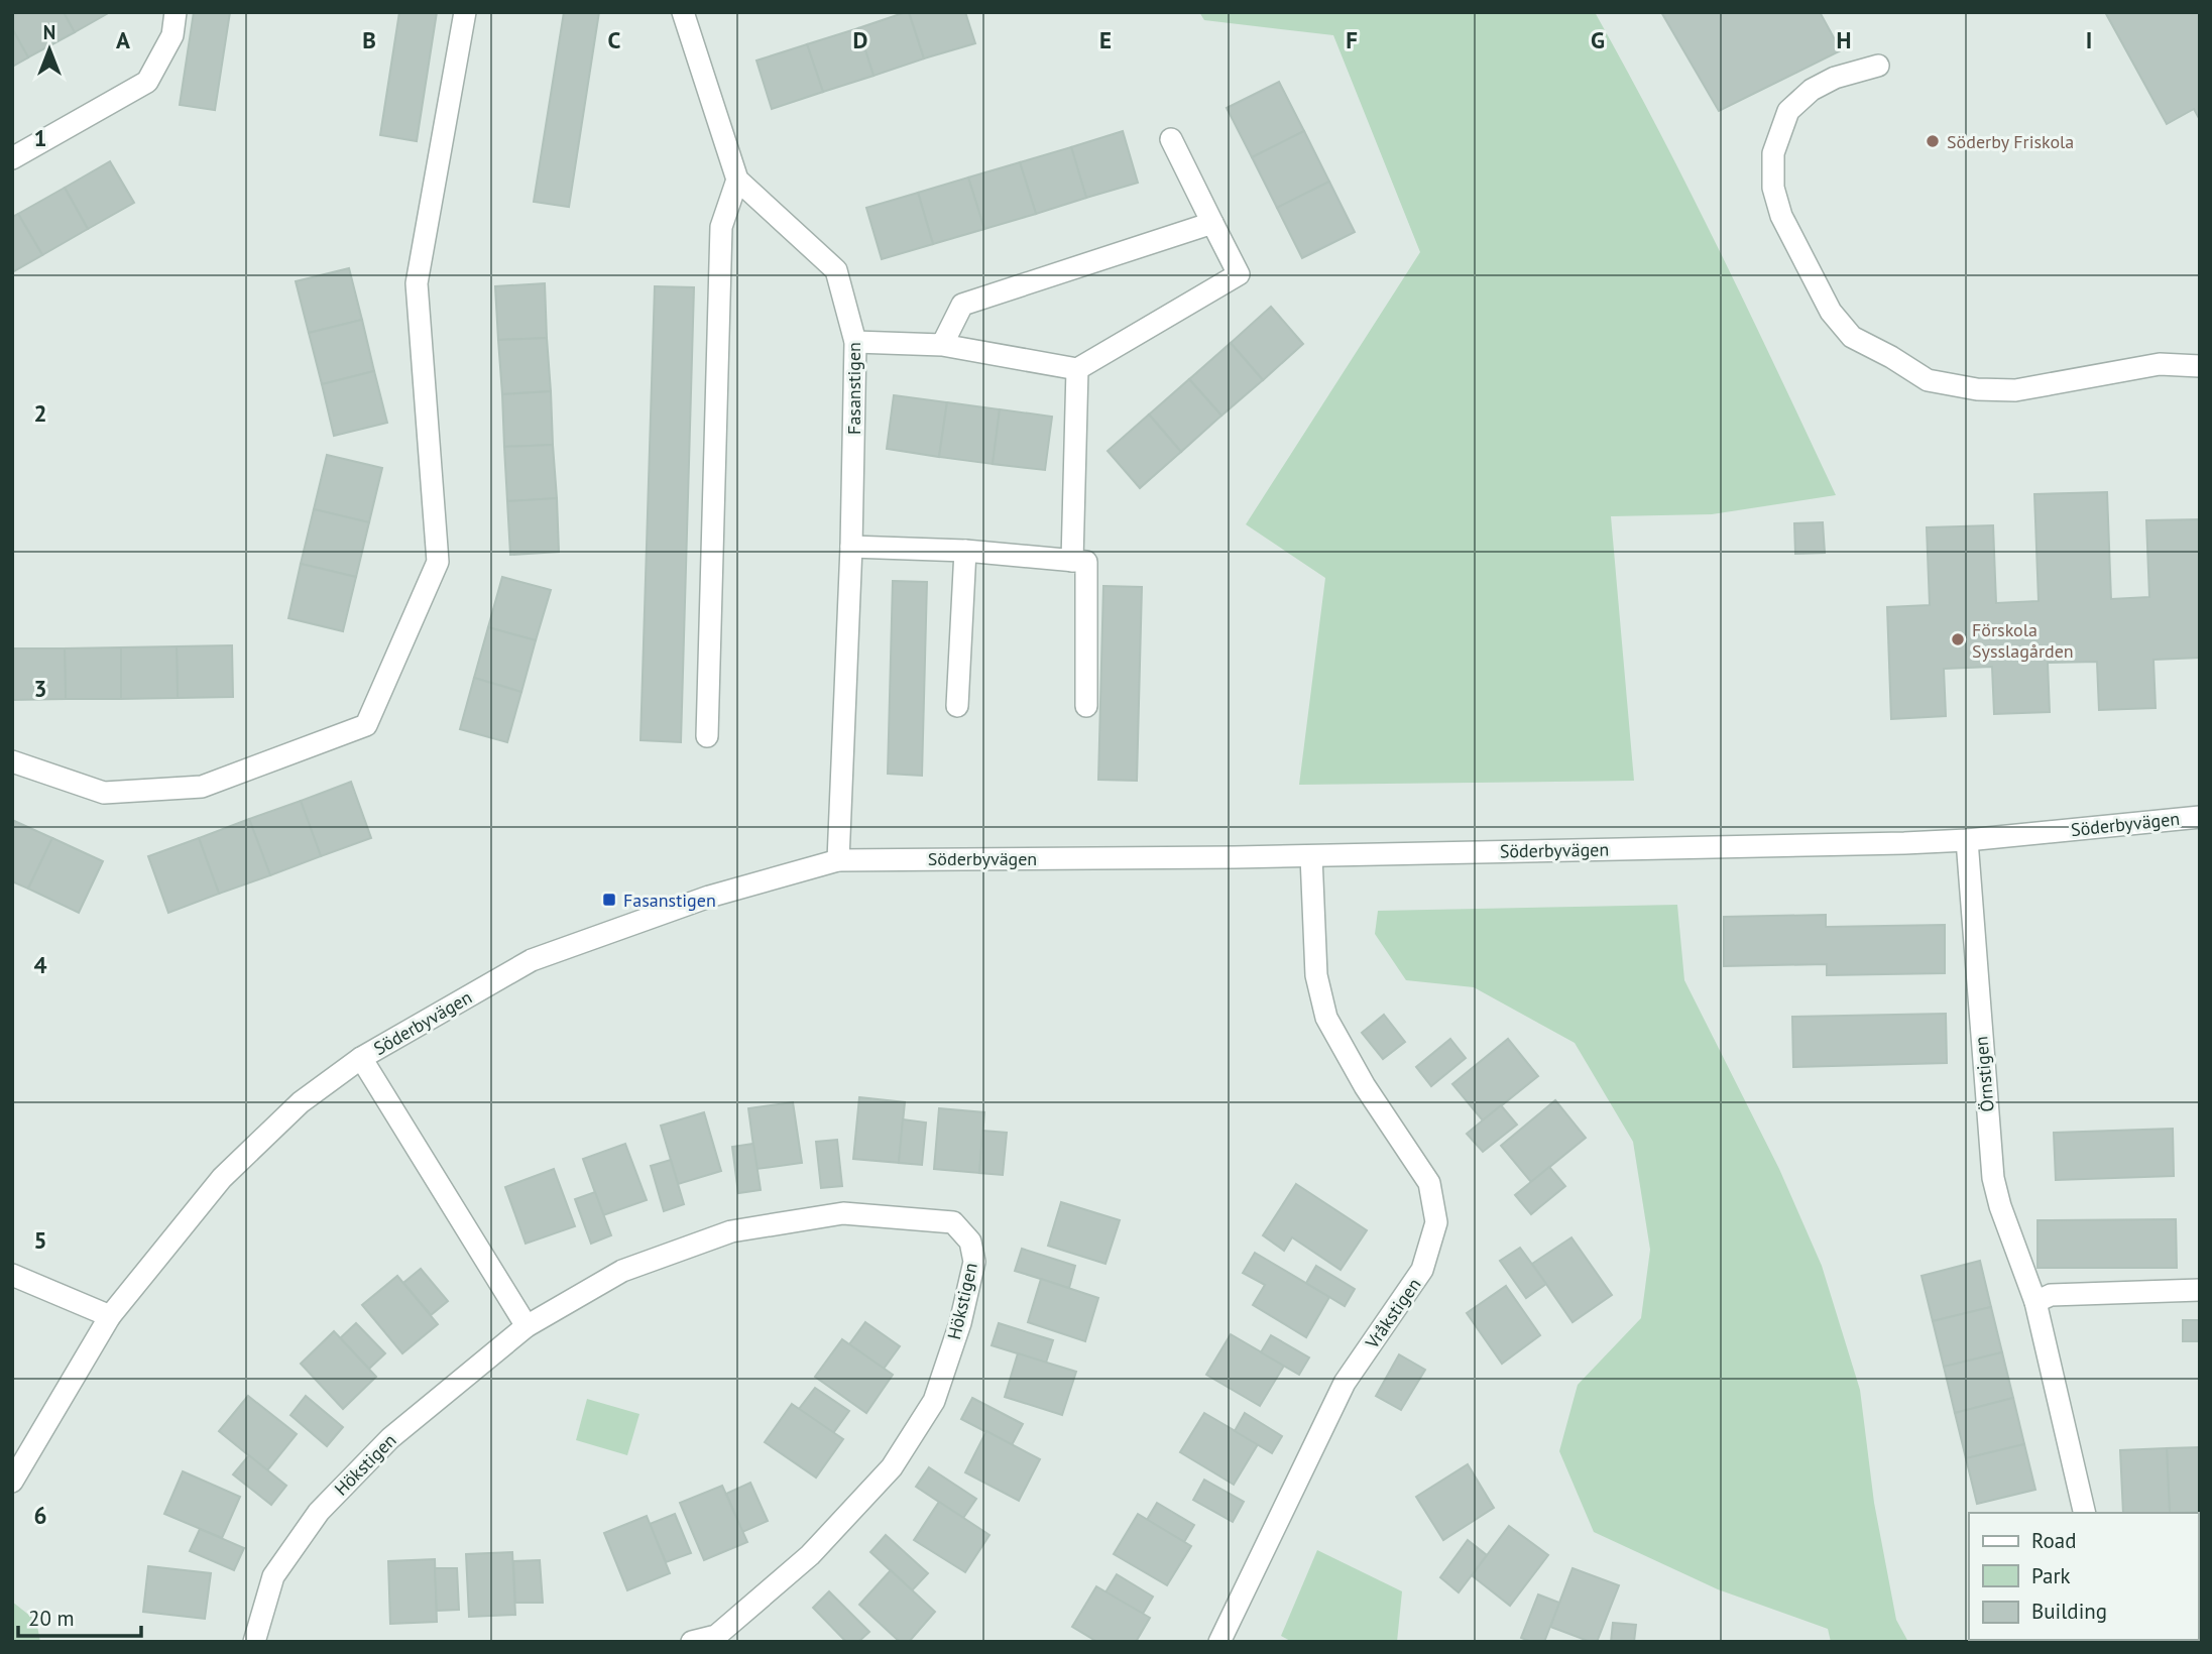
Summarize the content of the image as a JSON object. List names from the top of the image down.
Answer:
{
  "streets": {
    "street": [
      "Fasanstigen",
      "Söderbyvägen",
      "Örnstigen",
      "Hökstigen",
      "Vråkstigen"
    ]
  },
  "crossings": [
    ["Fasanstigen", "Söderbyvägen"],
    ["Söderbyvägen", "Örnstigen"],
    ["Söderbyvägen", "Vråkstigen"]
  ],
  "places": {
    "other": ["Söderby Friskola", "Förskola Sysslagården"],
    "transit": ["Fasanstigen"]
  },
  "legend": ["Road", "Park", "Building"],
  "scale_bar": "20 m",
  "north": "top",
  "grid": {
    "columns": [
      "A",
      "B",
      "C",
      "D",
      "E",
      "F",
      "G",
      "H",
      "I"
    ],
    "rows": [
      "1",
      "2",
      "3",
      "4",
      "5",
      "6"
    ]
  }
}
